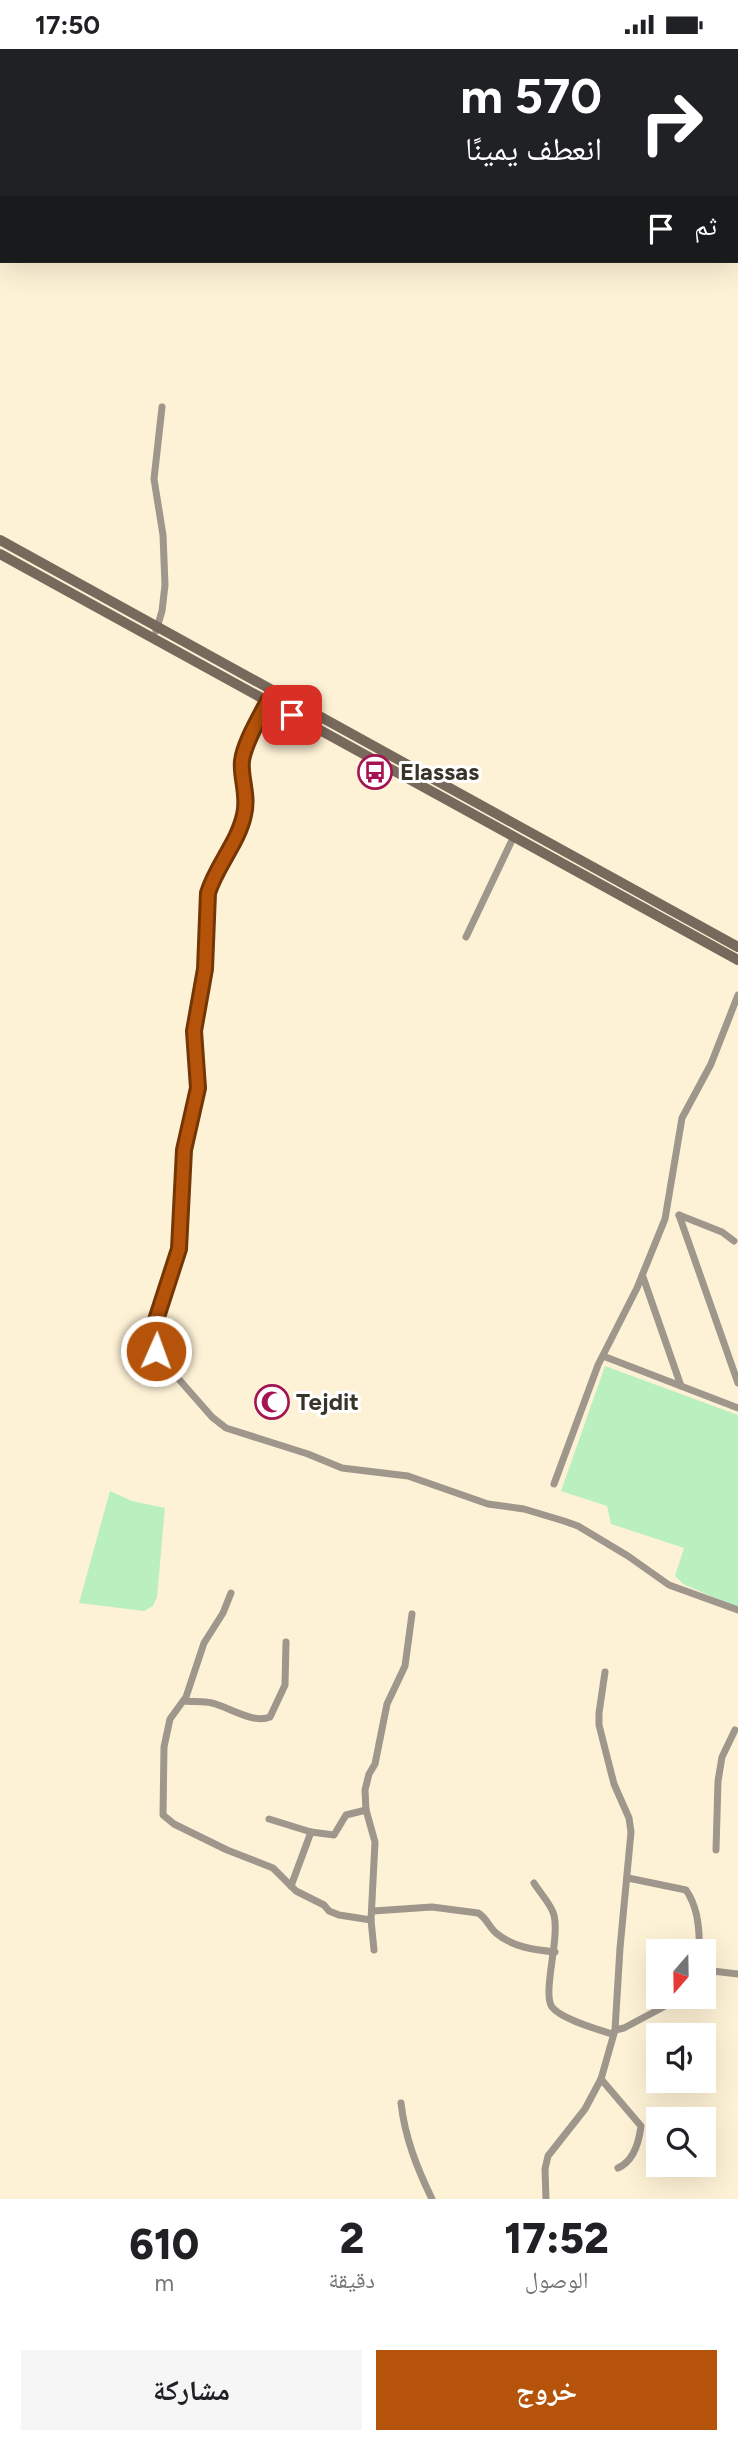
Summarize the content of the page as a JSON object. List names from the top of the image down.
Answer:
{
  "places": {
    "bus stop": ["Elassas"],
    "mosque": ["Tejdit"]
  },
  "north": "bottom",
  "page": {
    "status": "17:50",
    "turn": ["570 m", "انعطف يمينًا"],
    "then": "ثم",
    "eta": [
      "17:52",
      "الوصول",
      "2",
      "دقيقة",
      "610",
      "m"
    ],
    "buttons": ["خروج", "مشاركة"]
  }
}
